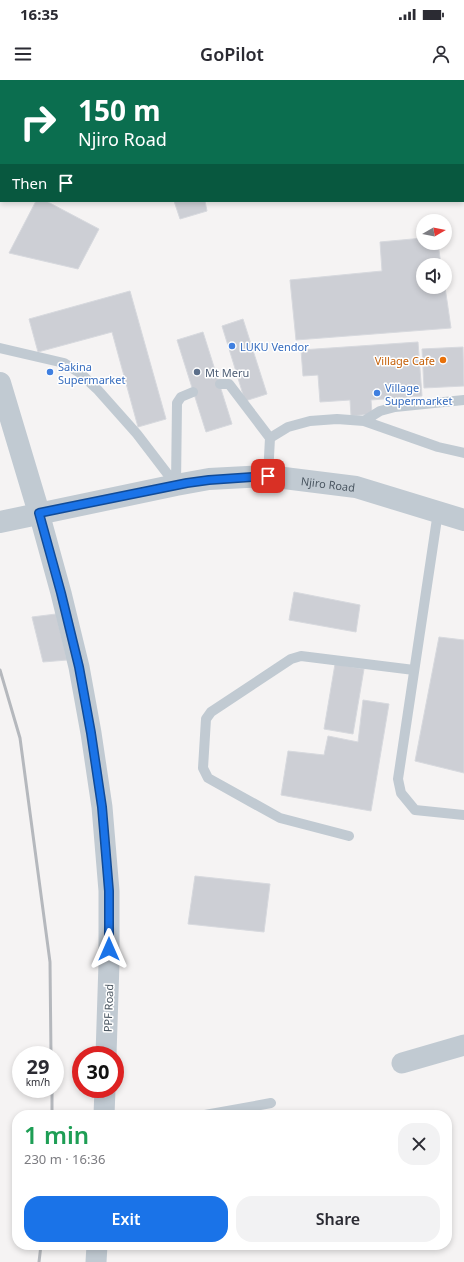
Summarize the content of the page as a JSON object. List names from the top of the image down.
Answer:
{
  "streets": {
    "street": ["Njiro Road", "PPF Road"]
  },
  "crossings": [
    ["Njiro Road", "PPF Road"]
  ],
  "places": [
    "LUKU Vendor",
    "Village Cafe",
    "Sakina Supermarket",
    "Mt Meru",
    "Village Supermarket"
  ],
  "north": "right",
  "page": {
    "status": "16:35",
    "header": "GoPilot",
    "turn": ["150 m", "Njiro Road"],
    "then": "Then",
    "speed": "29 km/h",
    "limit": "30",
    "heading": ["1 min", "230 m · 16:36"],
    "buttons": ["Exit", "Share"]
  }
}
